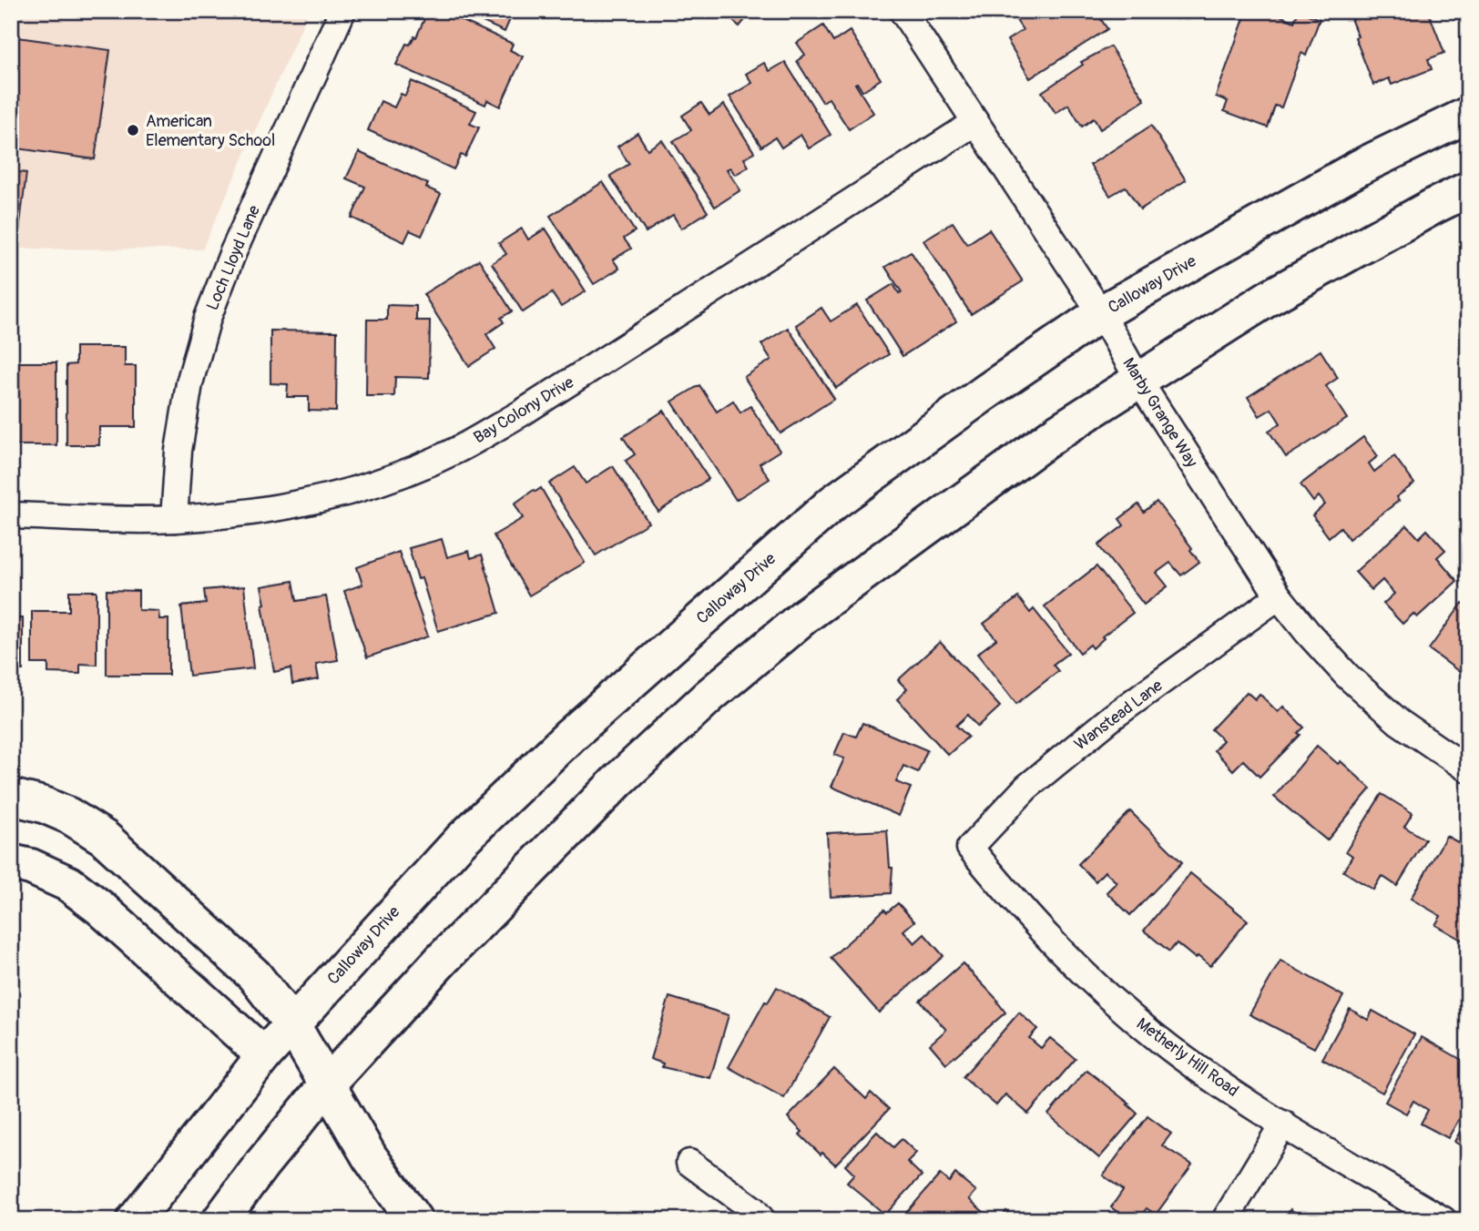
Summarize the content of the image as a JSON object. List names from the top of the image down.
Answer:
{
  "streets": {
    "main road": ["Calloway Drive"],
    "street": [
      "Loch Lloyd Lane",
      "Bay Colony Drive",
      "Marby Grange Way",
      "Wanstead Lane",
      "Metherly Hill Road"
    ]
  },
  "crossings": [
    ["Loch Lloyd Lane", "Bay Colony Drive"],
    ["Calloway Drive", "Marby Grange Way"],
    ["Bay Colony Drive", "Marby Grange Way"],
    ["Marby Grange Way", "Wanstead Lane"],
    ["Wanstead Lane", "Metherly Hill Road"]
  ],
  "places": ["American Elementary School"]
}
